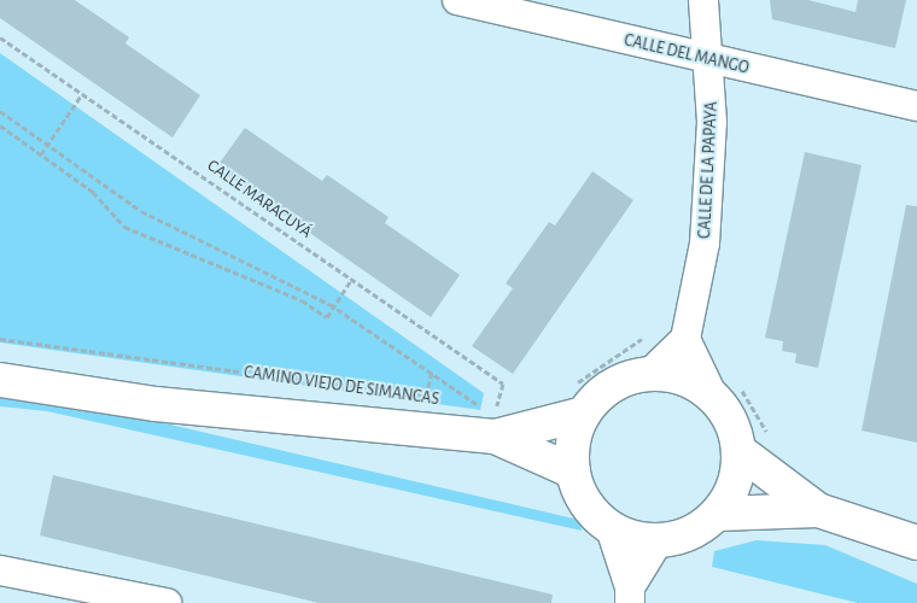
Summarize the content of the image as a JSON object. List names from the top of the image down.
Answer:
{
  "streets": {
    "main road": ["CAMINO VIEJO DE SIMANCAS"],
    "street": ["CALLE DEL MANGO", "CALLE DE LA PAPAYA"],
    "path": ["CALLE MARACUYÁ"]
  },
  "crossings": [
    ["CALLE DEL MANGO", "CALLE DE LA PAPAYA"]
  ]
}
